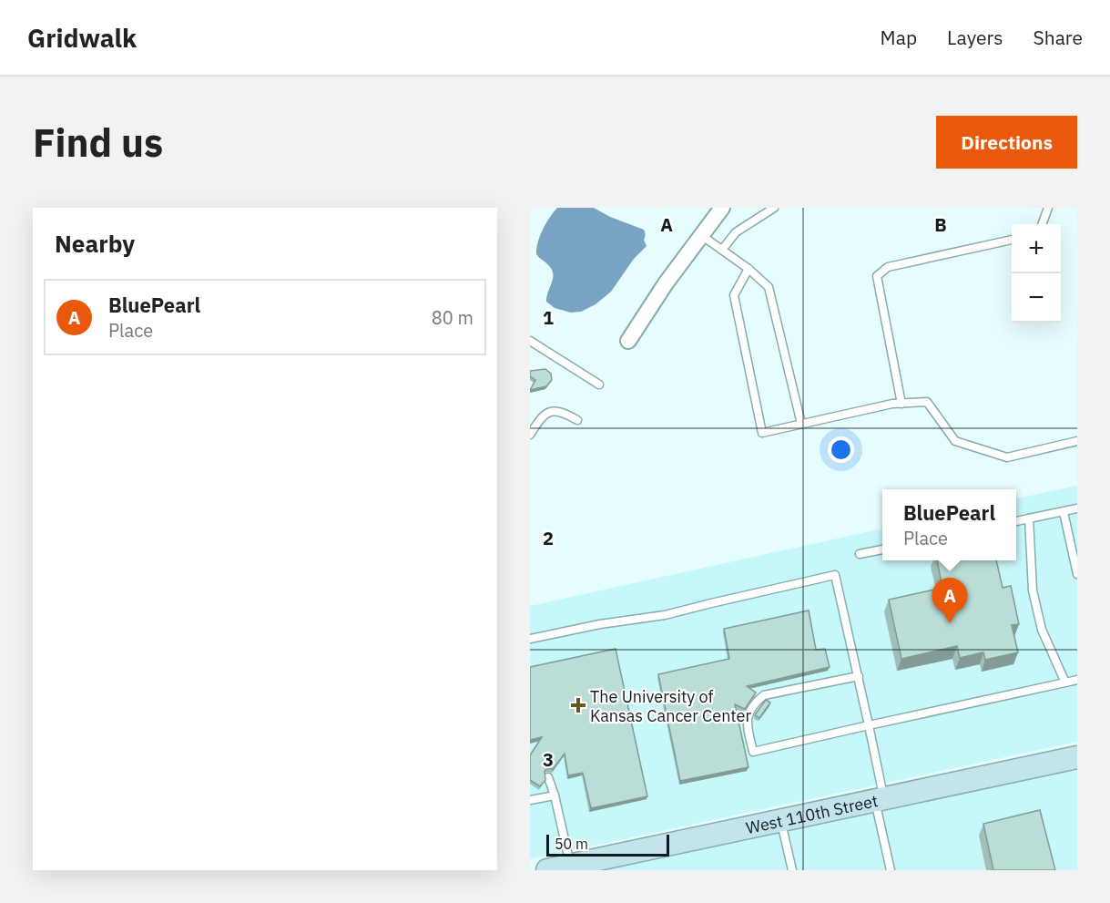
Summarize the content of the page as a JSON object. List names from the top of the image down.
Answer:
{
  "streets": {
    "street": ["West 110th Street"]
  },
  "places": {
    "health": ["The University of Kansas Cancer Center"]
  },
  "scale_bar": "50 m",
  "page": {
    "header": "Gridwalk",
    "nav": ["Map", "Layers", "Share"],
    "buttons": "Directions",
    "title": "Find us",
    "heading": "Nearby",
    "map_buttons": ["+", "−"],
    "list": [
      {
        "mark": "A",
        "name": "BluePearl",
        "note": "Place",
        "value": "80 m"
      }
    ],
    "popup": ["BluePearl", "Place"],
    "pins": "A",
    "scale": "50 m"
  },
  "grid": {
    "columns": ["A", "B"],
    "rows": ["1", "2", "3"]
  }
}
